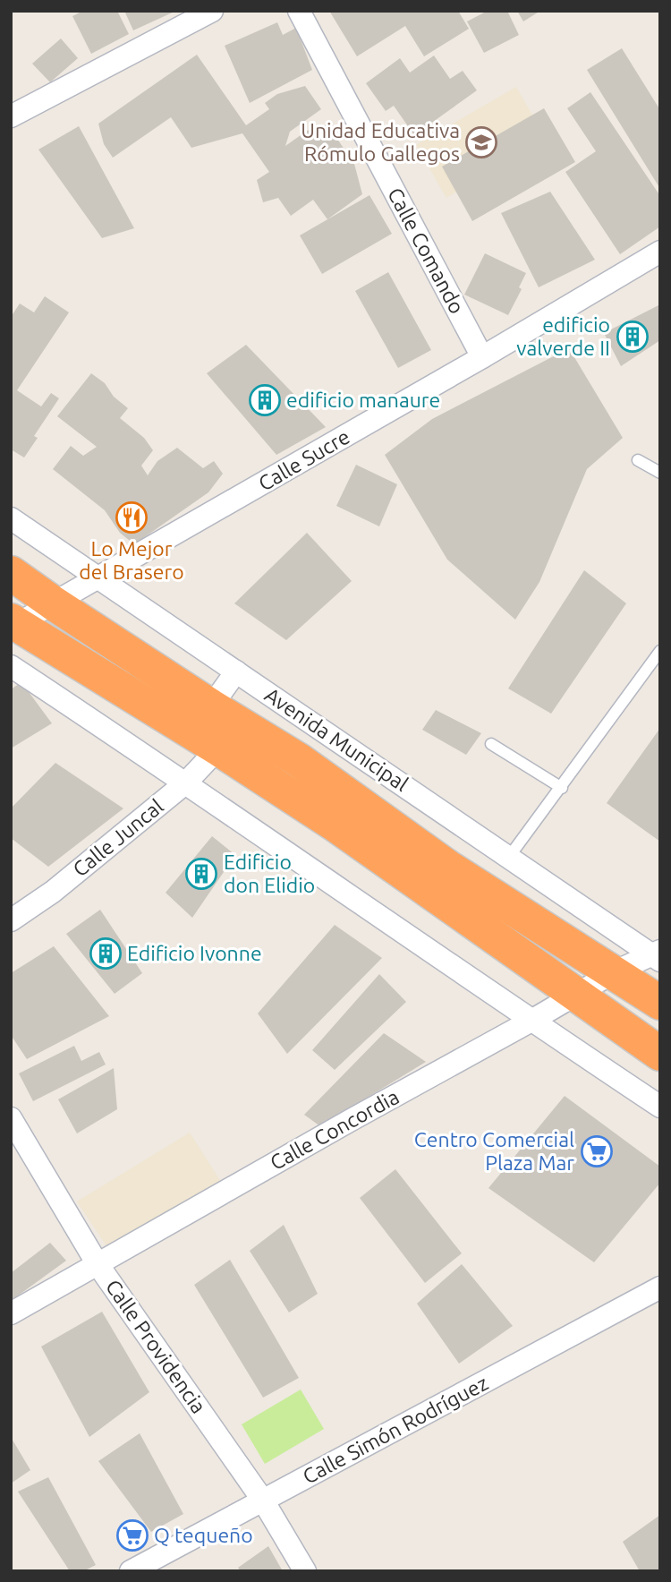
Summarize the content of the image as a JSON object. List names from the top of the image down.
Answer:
{
  "streets": {
    "highway": ["Avenida Municipal"],
    "street": [
      "Calle Comando",
      "Calle Sucre",
      "Calle Juncal",
      "Calle Concordia",
      "Calle Providencia",
      "Calle Simón Rodríguez"
    ]
  },
  "crossings": [
    ["Calle Comando", "Calle Sucre"],
    ["Calle Sucre", "Avenida Municipal"],
    ["Avenida Municipal", "Calle Concordia"],
    ["Calle Concordia", "Calle Providencia"],
    ["Calle Providencia", "Calle Simón Rodríguez"]
  ],
  "places": {
    "school or university": ["Unidad Educativa Rómulo Gallegos"],
    "building": [
      "edificio valverde II",
      "edificio manaure",
      "Edificio don Elidio",
      "Edificio Ivonne"
    ],
    "restaurant": ["Lo Mejor del Brasero"],
    "supermarket": ["Centro Comercial Plaza Mar", "Q tequeño"]
  }
}
